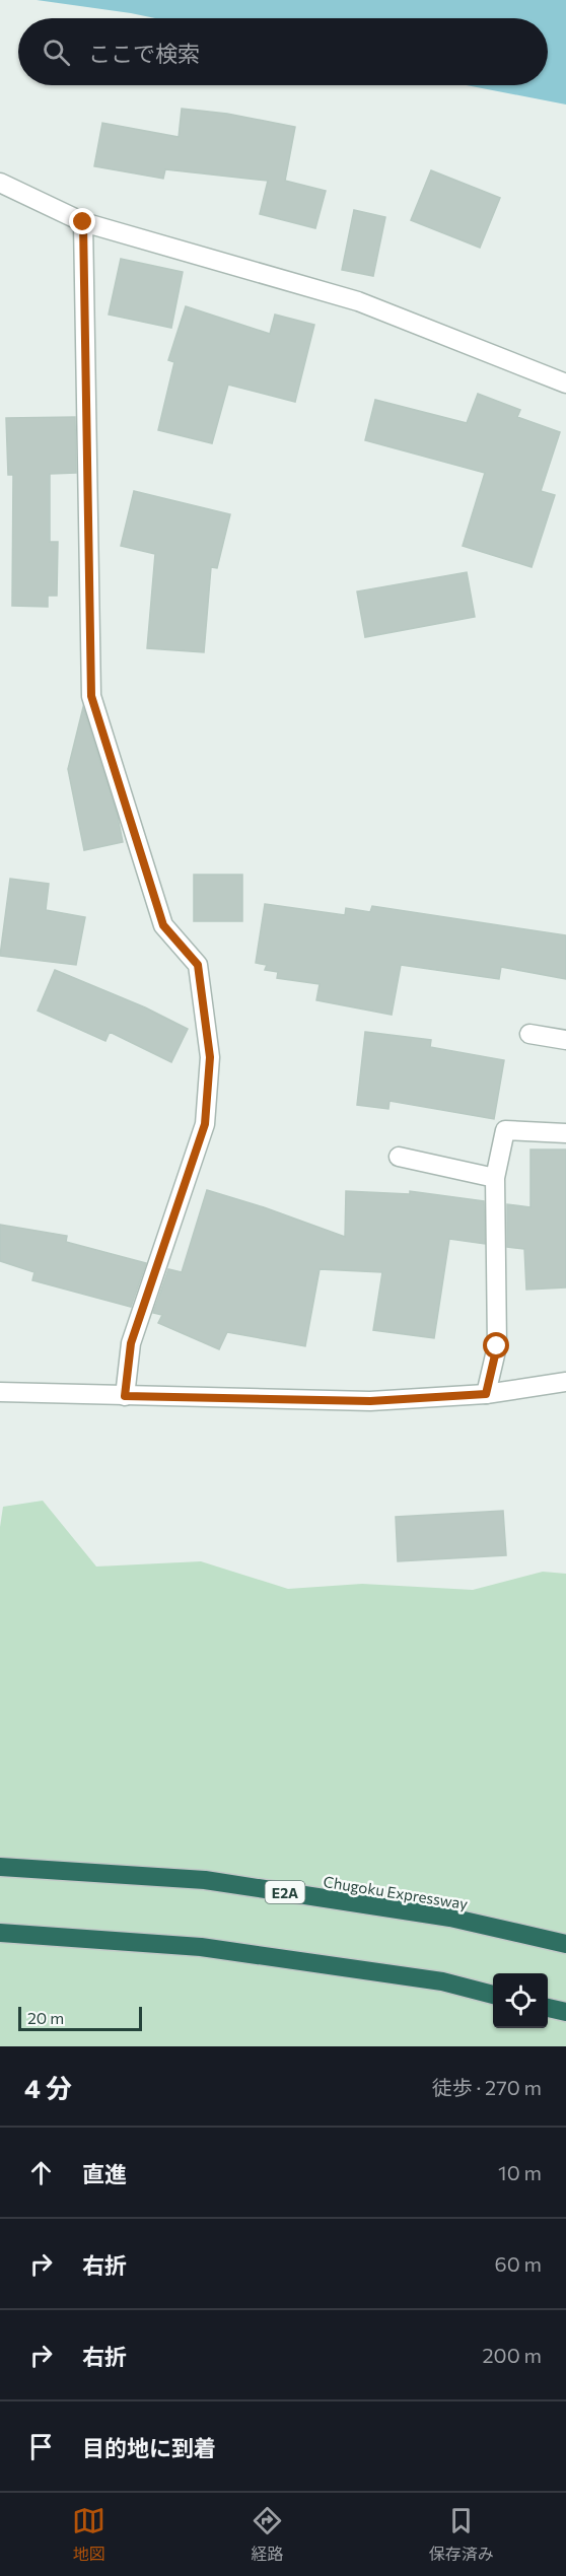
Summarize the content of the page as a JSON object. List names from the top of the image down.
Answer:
{
  "streets": {
    "highway": ["E2A", "Chugoku Expressway"]
  },
  "scale_bar": "20 m",
  "page": {
    "search": "ここで検索",
    "scale": "20 m",
    "heading": ["4 分", "徒歩 · 270 m"],
    "list": [
      ["直進", "10 m"],
      ["右折", "60 m"],
      ["右折", "200 m"],
      "目的地に到着"
    ],
    "nav": ["地図", "経路", "保存済み"]
  }
}
